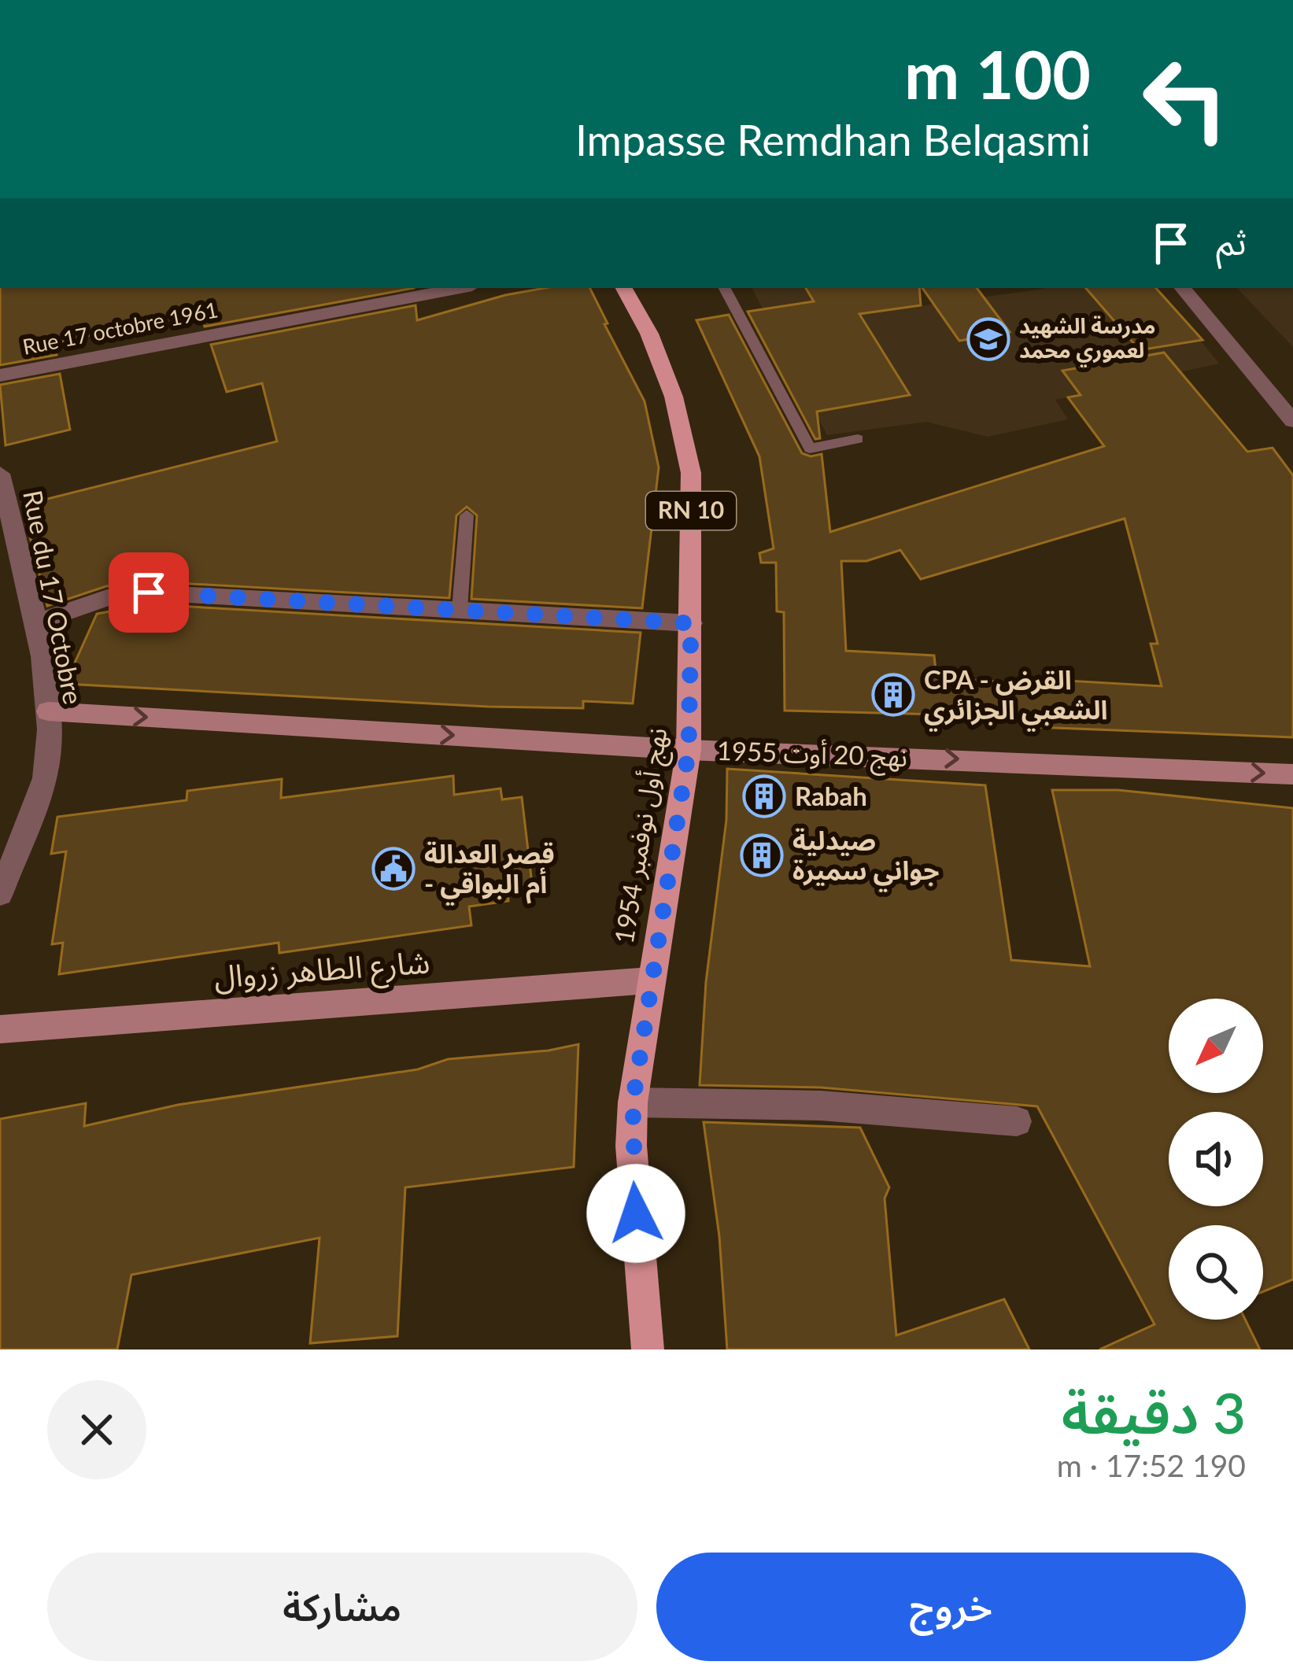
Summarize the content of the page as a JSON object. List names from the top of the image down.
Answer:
{
  "streets": {
    "main road": ["RN 10", "نهج أول نوفمبر 1954"],
    "street": [
      "Rue 17 octobre 1961",
      "Rue du 17 Octobre",
      "نهج 20 أوت 1955",
      "شارع الطاهر زروال"
    ]
  },
  "crossings": [
    ["Rue du 17 Octobre", "نهج 20 أوت 1955"],
    ["نهج 20 أوت 1955", "نهج أول نوفمبر 1954"],
    ["نهج أول نوفمبر 1954", "شارع الطاهر زروال"]
  ],
  "places": {
    "school or university": ["مدرسة الشهيد لعموري محمد"],
    "building": ["CPA - القرض الشعبي الجزائري", "Rabah", "صيدلية جواني سميرة"],
    "public building": ["قصر العدالة - أم البواقي"]
  },
  "north": "bottom left",
  "page": {
    "turn": ["100 m", "Impasse Remdhan Belqasmi"],
    "then": "ثم",
    "heading": ["3 دقيقة", "190 m · 17:52"],
    "buttons": ["خروج", "مشاركة"]
  }
}
